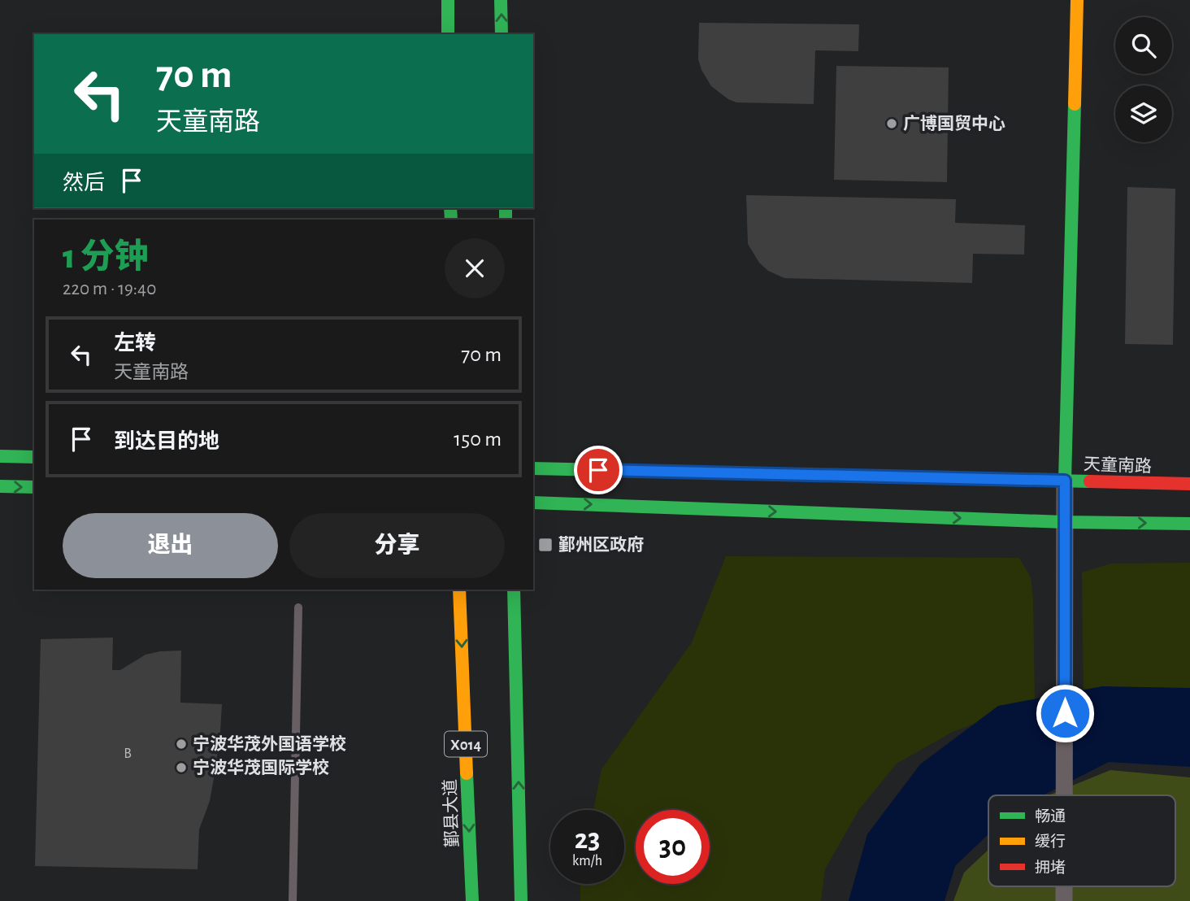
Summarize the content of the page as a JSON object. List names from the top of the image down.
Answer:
{
  "streets": {
    "main road": ["天童南路", "X014", "鄞县大道"]
  },
  "places": {
    "other": ["广博国贸中心", "宁波华茂外国语学校", "宁波华茂国际学校"],
    "transit": ["鄞州区政府"]
  },
  "house_numbers": ["B"],
  "legend": ["畅通", "缓行", "拥堵"],
  "page": {
    "turn": ["70 m", "天童南路"],
    "then": "然后",
    "heading": ["1 分钟", "220 m · 19:40"],
    "list": [
      {
        "name": "左转",
        "note": "天童南路",
        "value": "70 m"
      },
      {
        "name": "到达目的地",
        "value": "150 m"
      }
    ],
    "buttons": ["退出", "分享"],
    "speed": "23 km/h",
    "limit": "30"
  }
}
